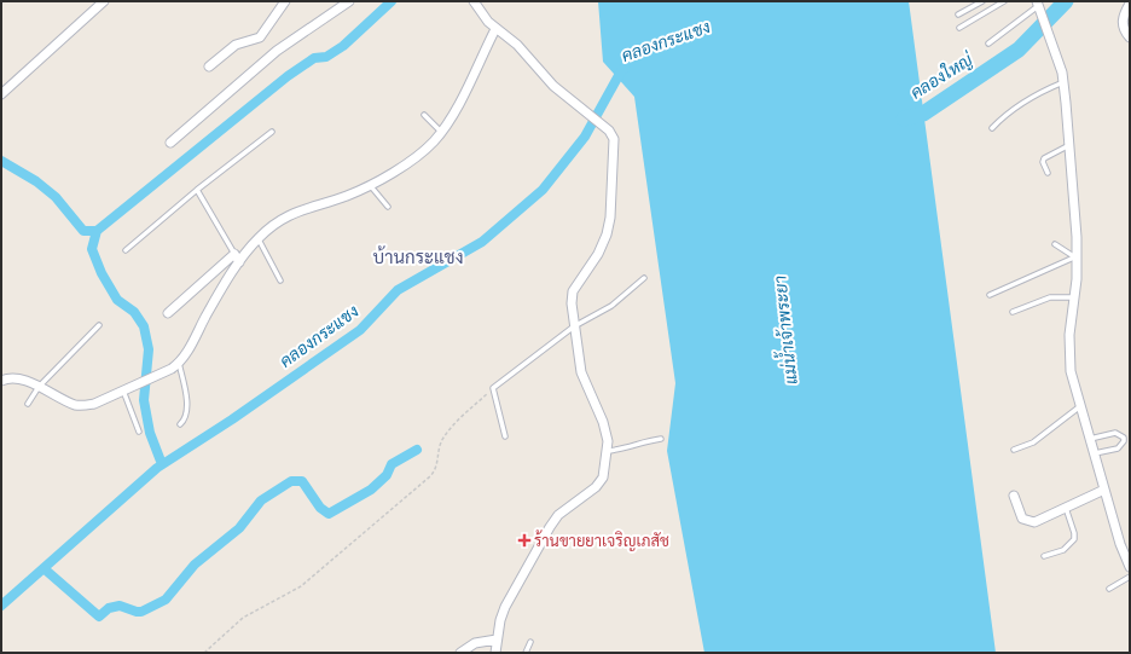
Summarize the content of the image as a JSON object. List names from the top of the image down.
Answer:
{
  "districts": ["บ้านกระแชง"],
  "water": ["คลองกระแชง", "คลองใหญ่", "แม่น้ำเจ้าพระยา"],
  "places": {
    "health": ["ร้านขายยาเจริญเภสัช"]
  }
}
